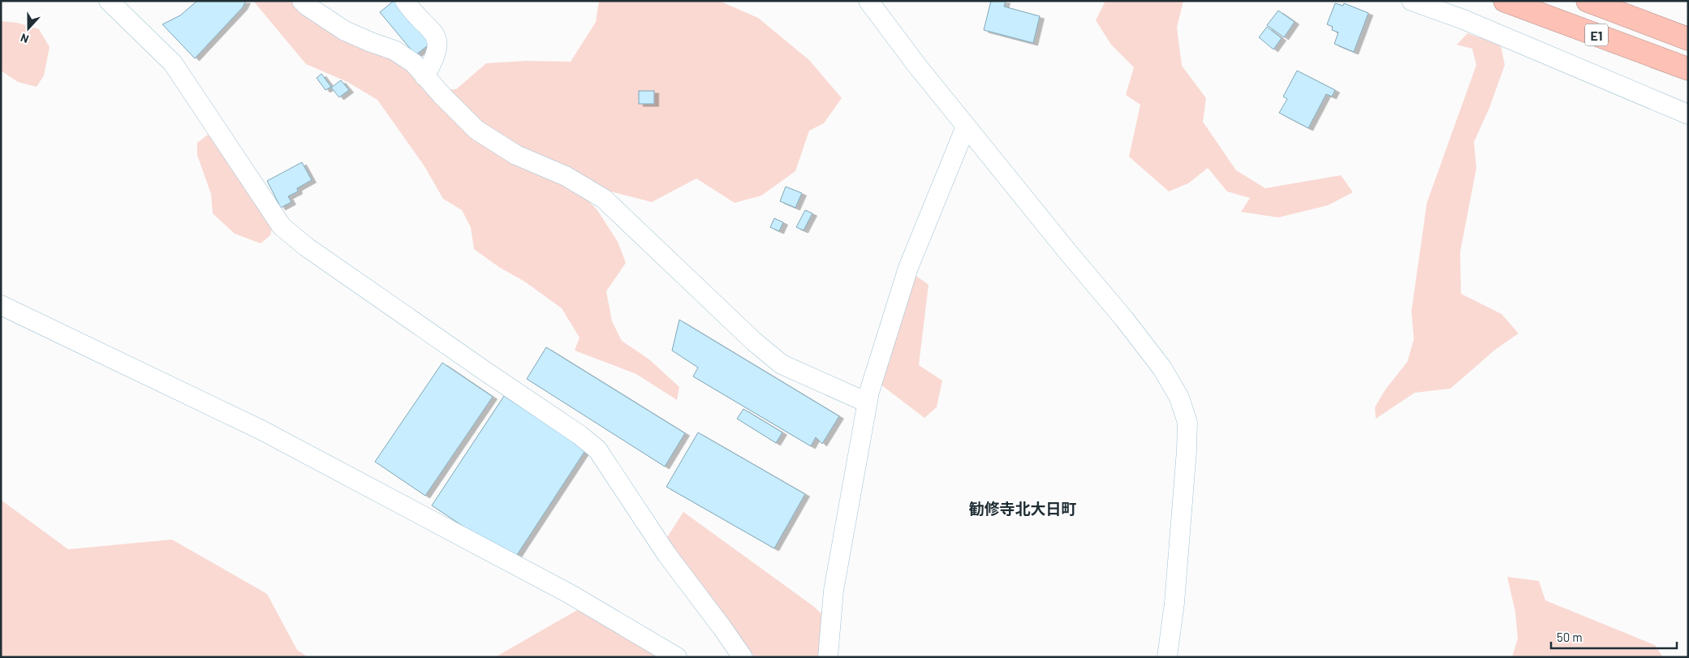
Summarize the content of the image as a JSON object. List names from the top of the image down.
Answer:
{
  "streets": {
    "highway": ["E1"]
  },
  "districts": ["勧修寺北大日町"],
  "scale_bar": "50 m",
  "north": "bottom"
}
